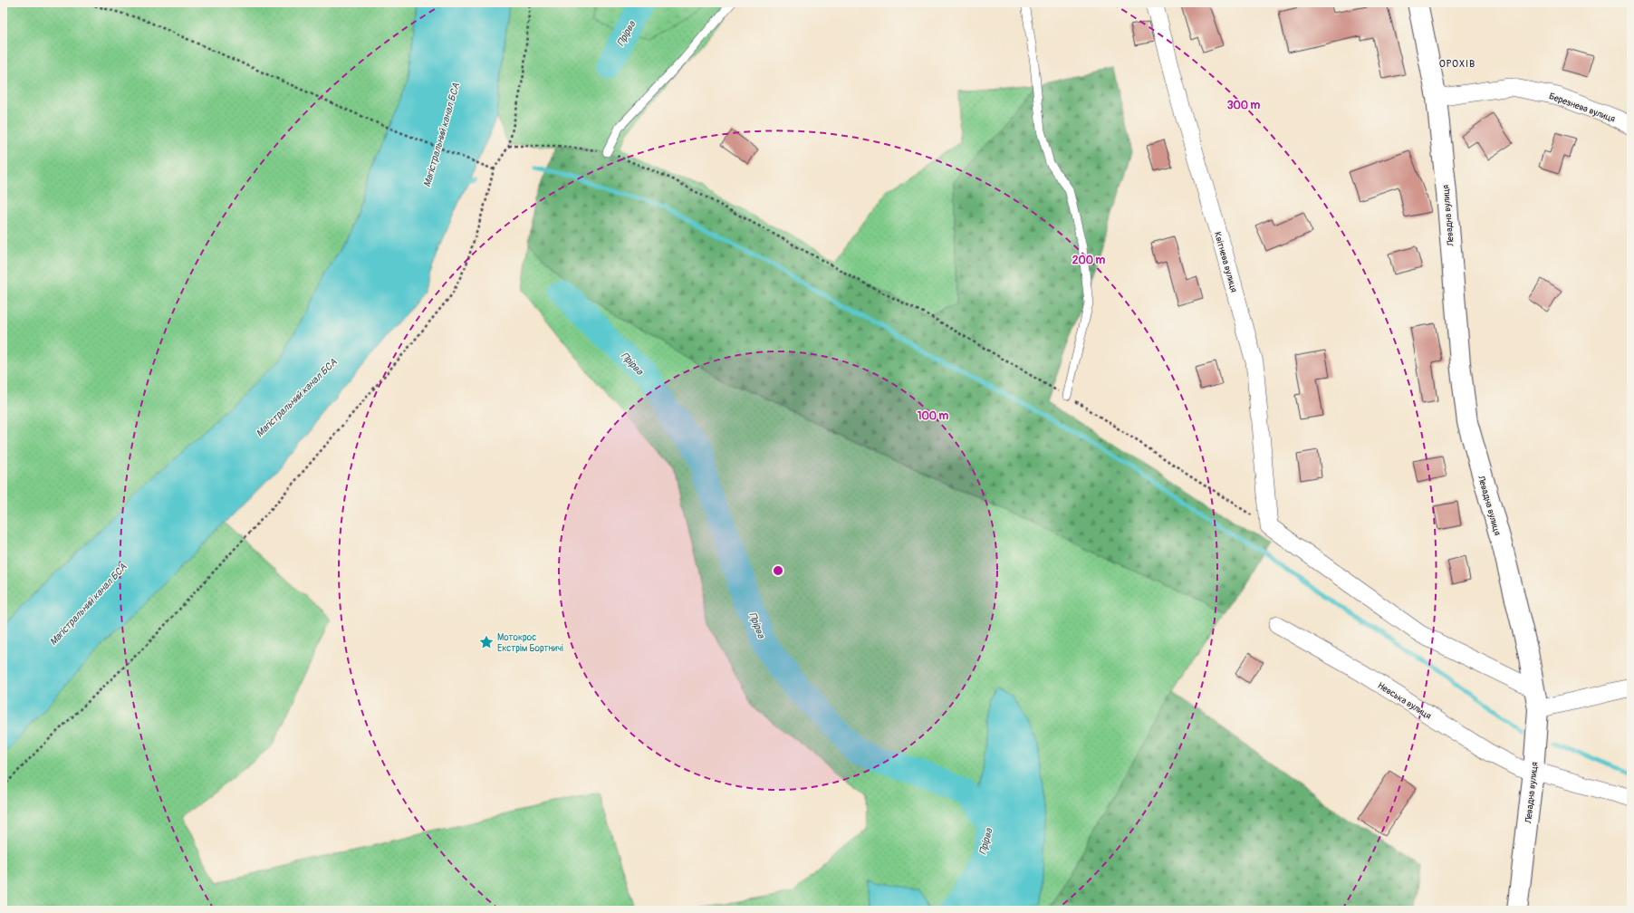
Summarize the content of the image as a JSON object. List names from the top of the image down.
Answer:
{
  "streets": {
    "street": [
      "Березнева вулиця",
      "Левадна вулиця",
      "Квітнева вулиця",
      "Невська вулиця"
    ]
  },
  "crossings": [
    ["Березнева вулиця", "Левадна вулиця"],
    ["Левадна вулиця", "Невська вулиця"]
  ],
  "districts": ["ОРОХІВ"],
  "water": ["Прірва", "Магістральний канал БСА"],
  "places": {
    "place": ["Мотокрос Екстрім Бортничі"]
  },
  "rings": ["300 m", "200 m", "100 m"]
}
